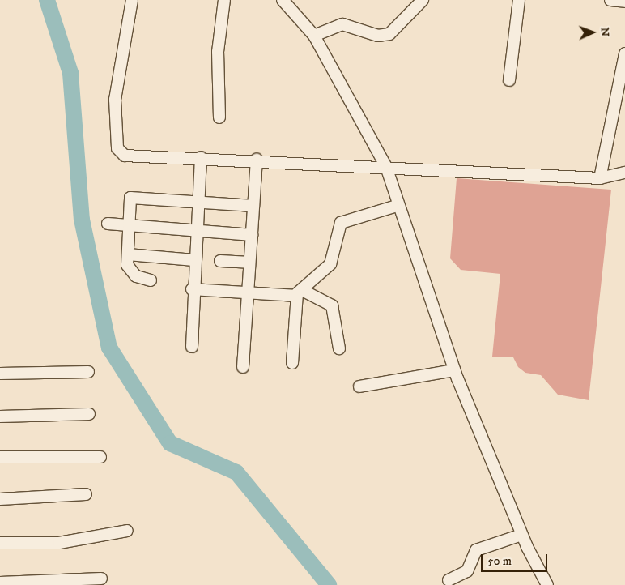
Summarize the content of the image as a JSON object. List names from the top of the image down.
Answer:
{
  "scale_bar": "50 m",
  "north": "right"
}
